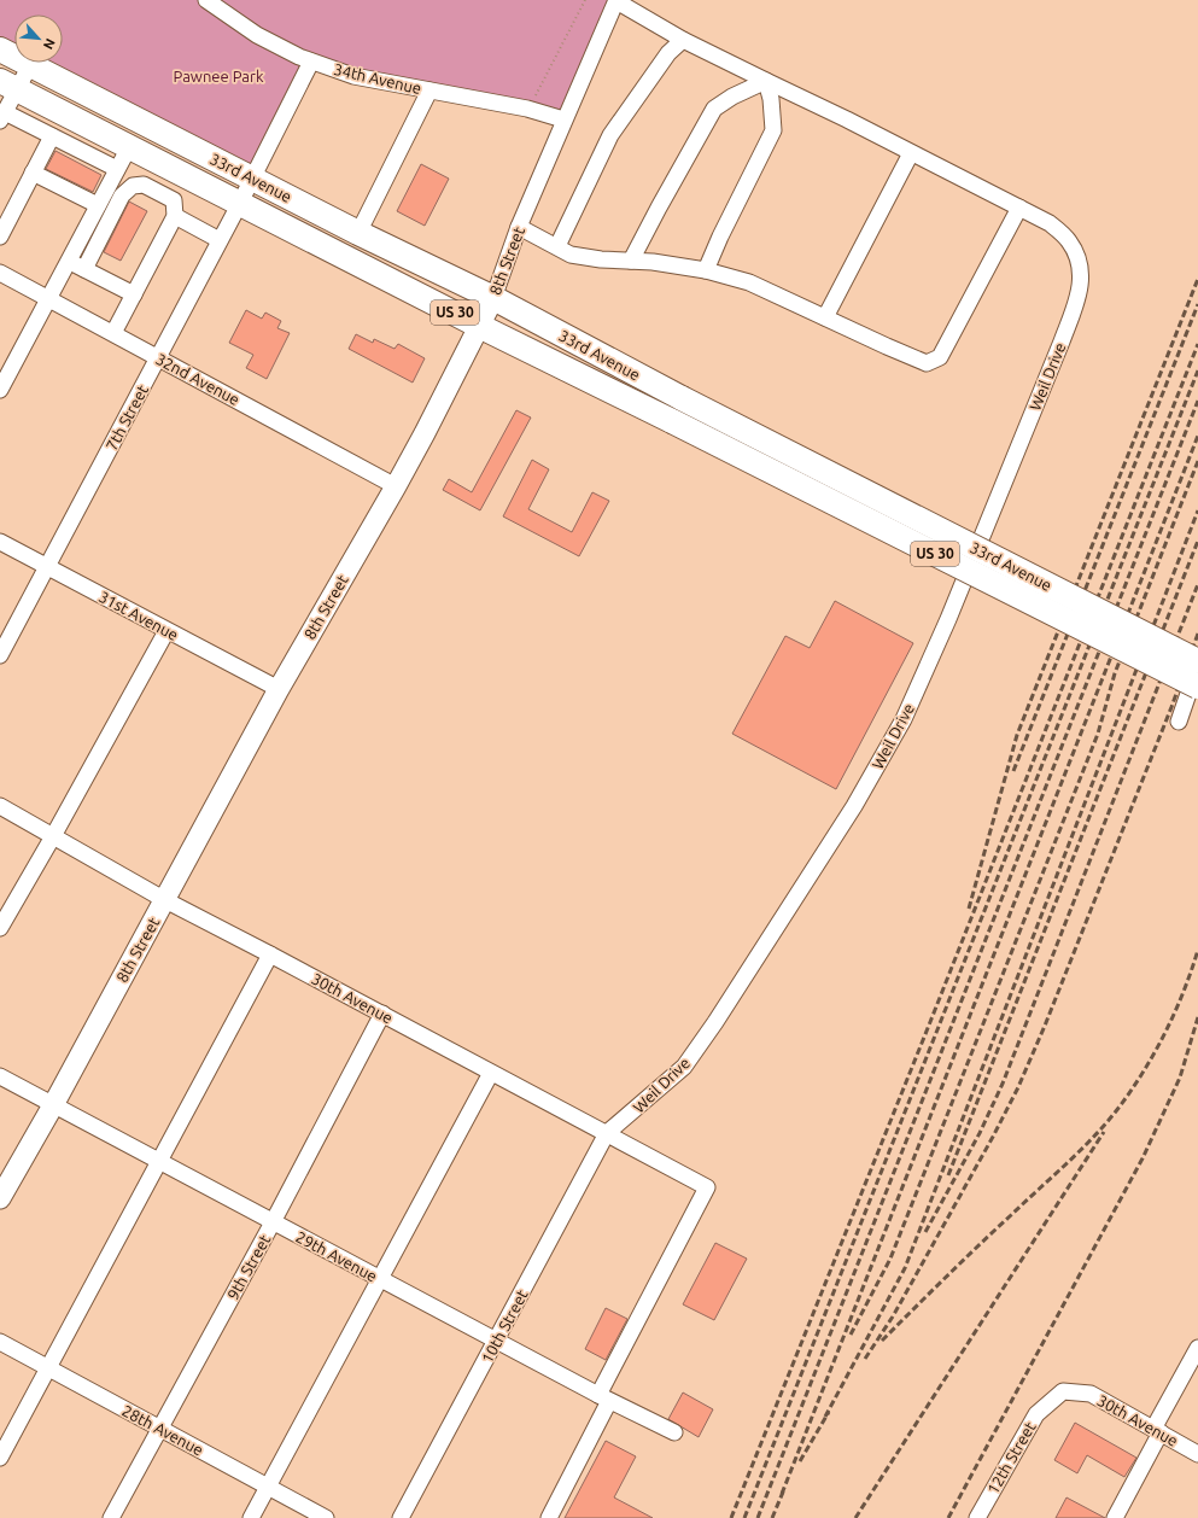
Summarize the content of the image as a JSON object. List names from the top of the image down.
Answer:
{
  "streets": {
    "highway": ["33rd Avenue", "US 30"],
    "main road": ["8th Street"],
    "street": [
      "34th Avenue",
      "Weil Drive",
      "32nd Avenue",
      "7th Street",
      "31st Avenue",
      "30th Avenue",
      "29th Avenue",
      "9th Street",
      "10th Street",
      "28th Avenue",
      "12th Street"
    ]
  },
  "crossings": [
    ["34th Avenue", "8th Street"],
    ["34th Avenue", "7th Street"],
    ["33rd Avenue", "8th Street"],
    ["33rd Avenue", "7th Street"],
    ["8th Street", "Weil Drive"],
    ["8th Street", "32nd Avenue"],
    ["8th Street", "31st Avenue"],
    ["8th Street", "30th Avenue"],
    ["8th Street", "29th Avenue"],
    ["Weil Drive", "30th Avenue"],
    ["Weil Drive", "10th Street"],
    ["32nd Avenue", "7th Street"],
    ["7th Street", "31st Avenue"],
    ["30th Avenue", "29th Avenue"],
    ["30th Avenue", "9th Street"],
    ["30th Avenue", "10th Street"],
    ["30th Avenue", "12th Street"],
    ["29th Avenue", "9th Street"],
    ["29th Avenue", "10th Street"],
    ["9th Street", "28th Avenue"]
  ],
  "parks": ["Pawnee Park"],
  "north": "bottom right"
}
